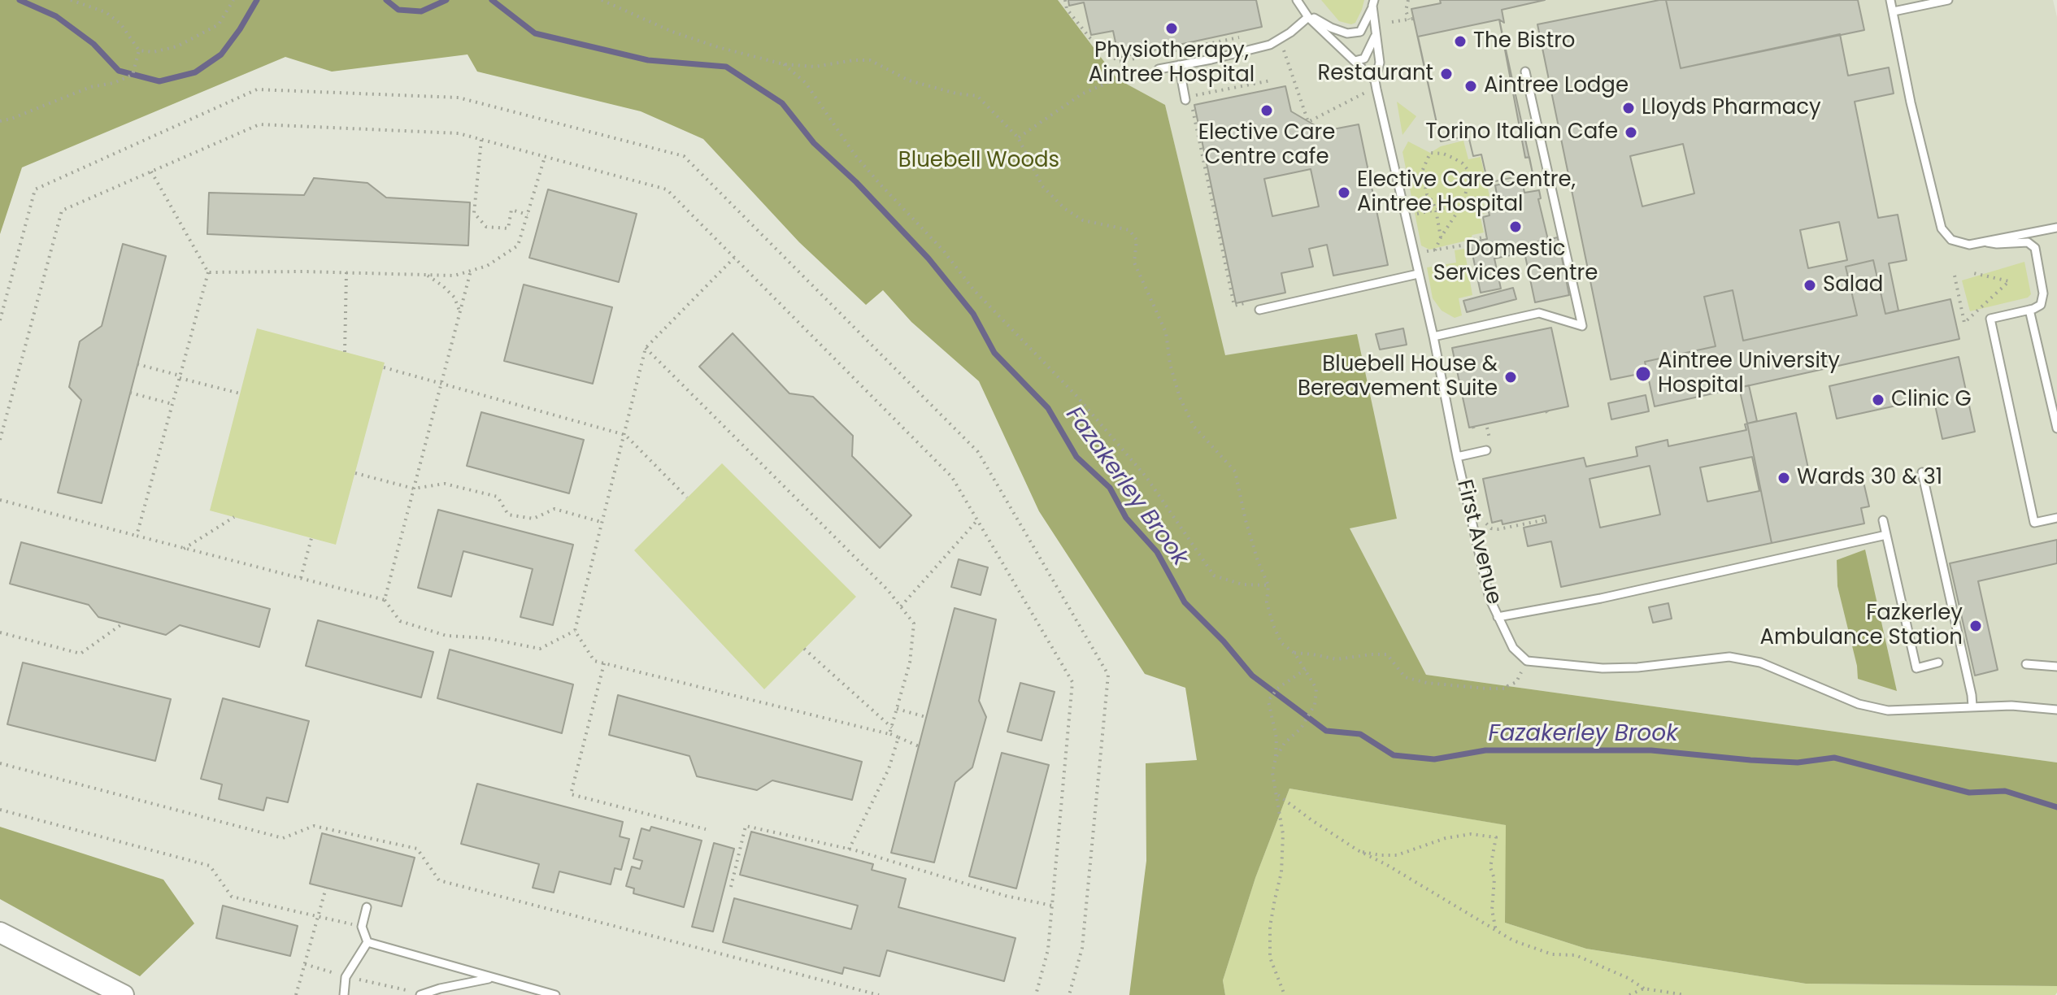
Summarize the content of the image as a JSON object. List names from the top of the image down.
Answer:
{
  "streets": {
    "lane": ["First Avenue"]
  },
  "water": ["Fazakerley Brook"],
  "parks": ["Bluebell Woods"],
  "places": [
    "Physiotherapy, Aintree Hospital",
    "The Bistro",
    "Restaurant",
    "Aintree Lodge",
    "Lloyds Pharmacy",
    "Elective Care Centre cafe",
    "Torino Italian Cafe",
    "Elective Care Centre, Aintree Hospital",
    "Domestic Services Centre",
    "Salad",
    "Aintree University Hospital",
    "Bluebell House & Bereavement Suite",
    "Clinic G",
    "Wards 30 & 31",
    "Fazkerley Ambulance Station"
  ]
}
